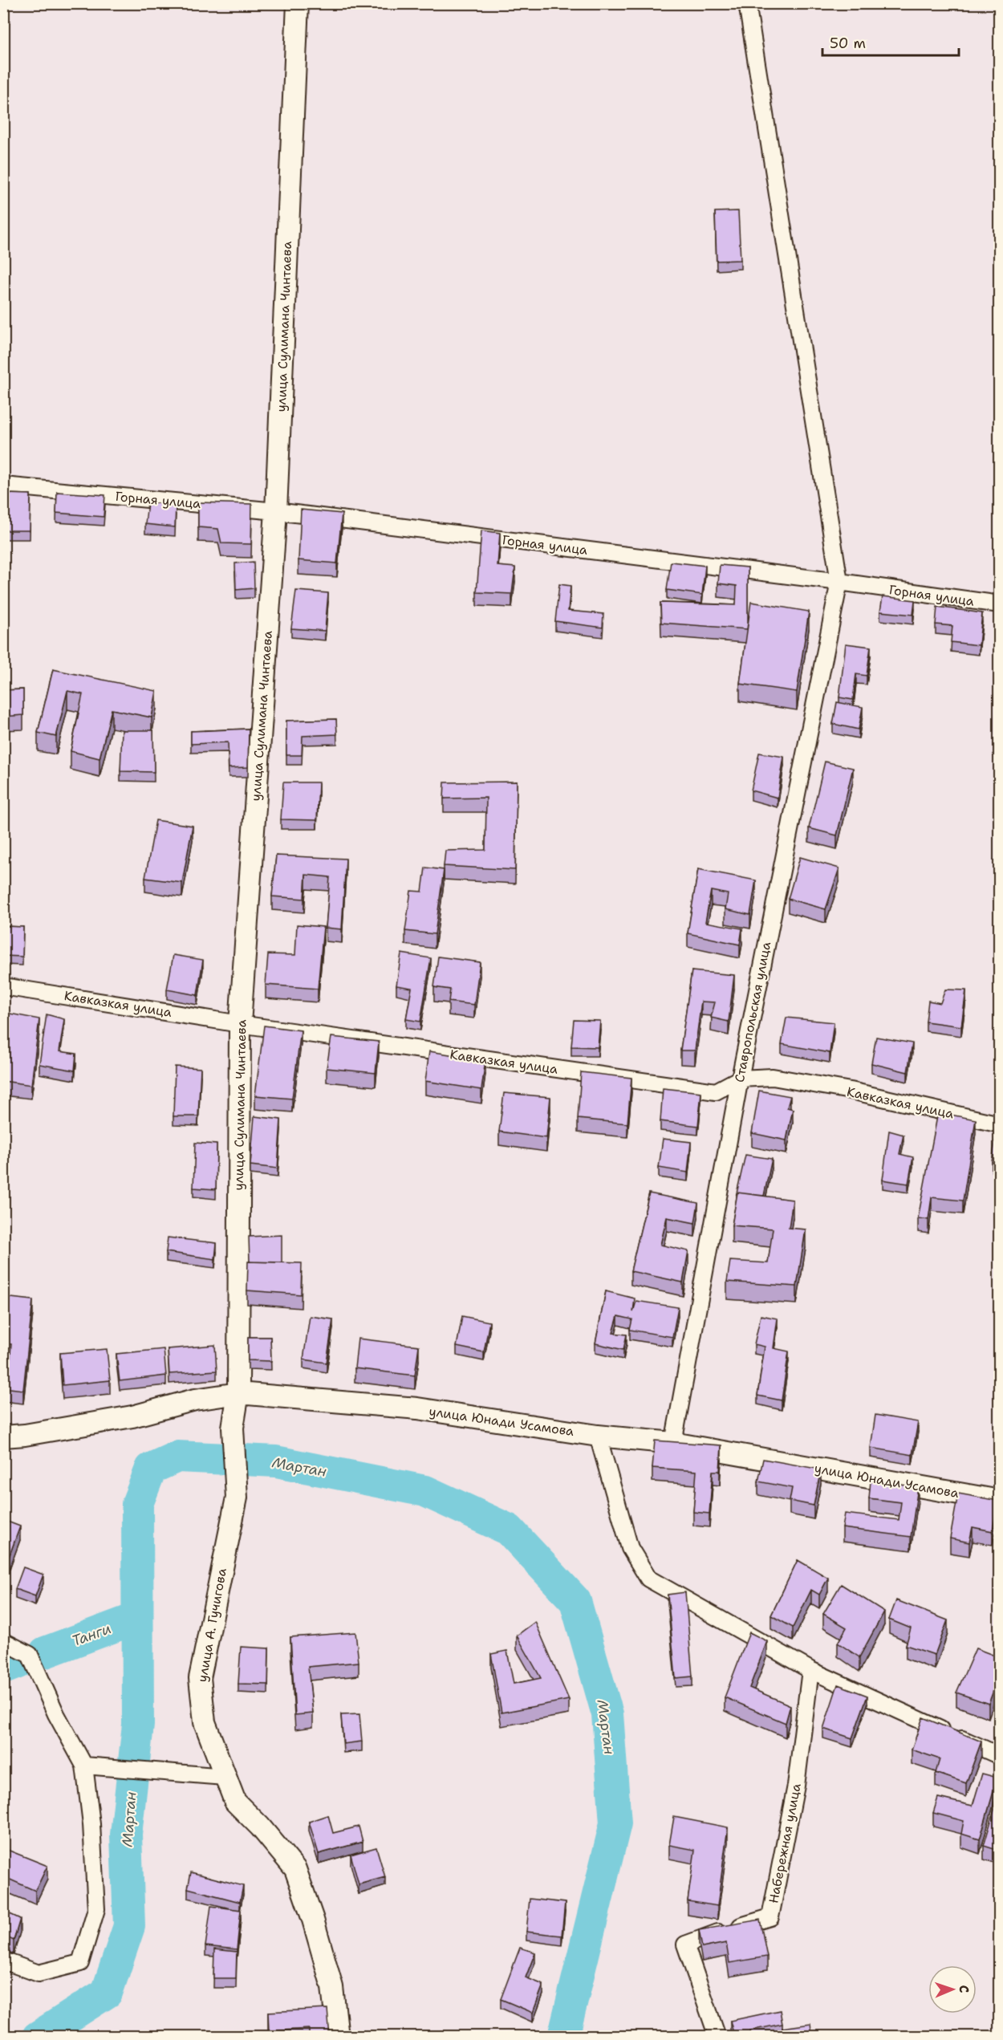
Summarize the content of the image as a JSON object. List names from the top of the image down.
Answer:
{
  "streets": {
    "street": [
      "улица Сулимана Чинтаева",
      "Горная улица",
      "Кавказкая улица",
      "Ставропольская улица",
      "улица Юнади Усамова",
      "улица А. Гучигова",
      "Набережная улица"
    ]
  },
  "crossings": [
    ["улица Сулимана Чинтаева", "Горная улица"],
    ["улица Сулимана Чинтаева", "Кавказкая улица"],
    ["улица Сулимана Чинтаева", "улица Юнади Усамова"],
    ["улица Сулимана Чинтаева", "улица А. Гучигова"],
    ["Горная улица", "Ставропольская улица"],
    ["Кавказкая улица", "Ставропольская улица"],
    ["Ставропольская улица", "улица Юнади Усамова"]
  ],
  "water": ["Мартан", "Танги"],
  "scale_bar": "50 m",
  "north": "right"
}
